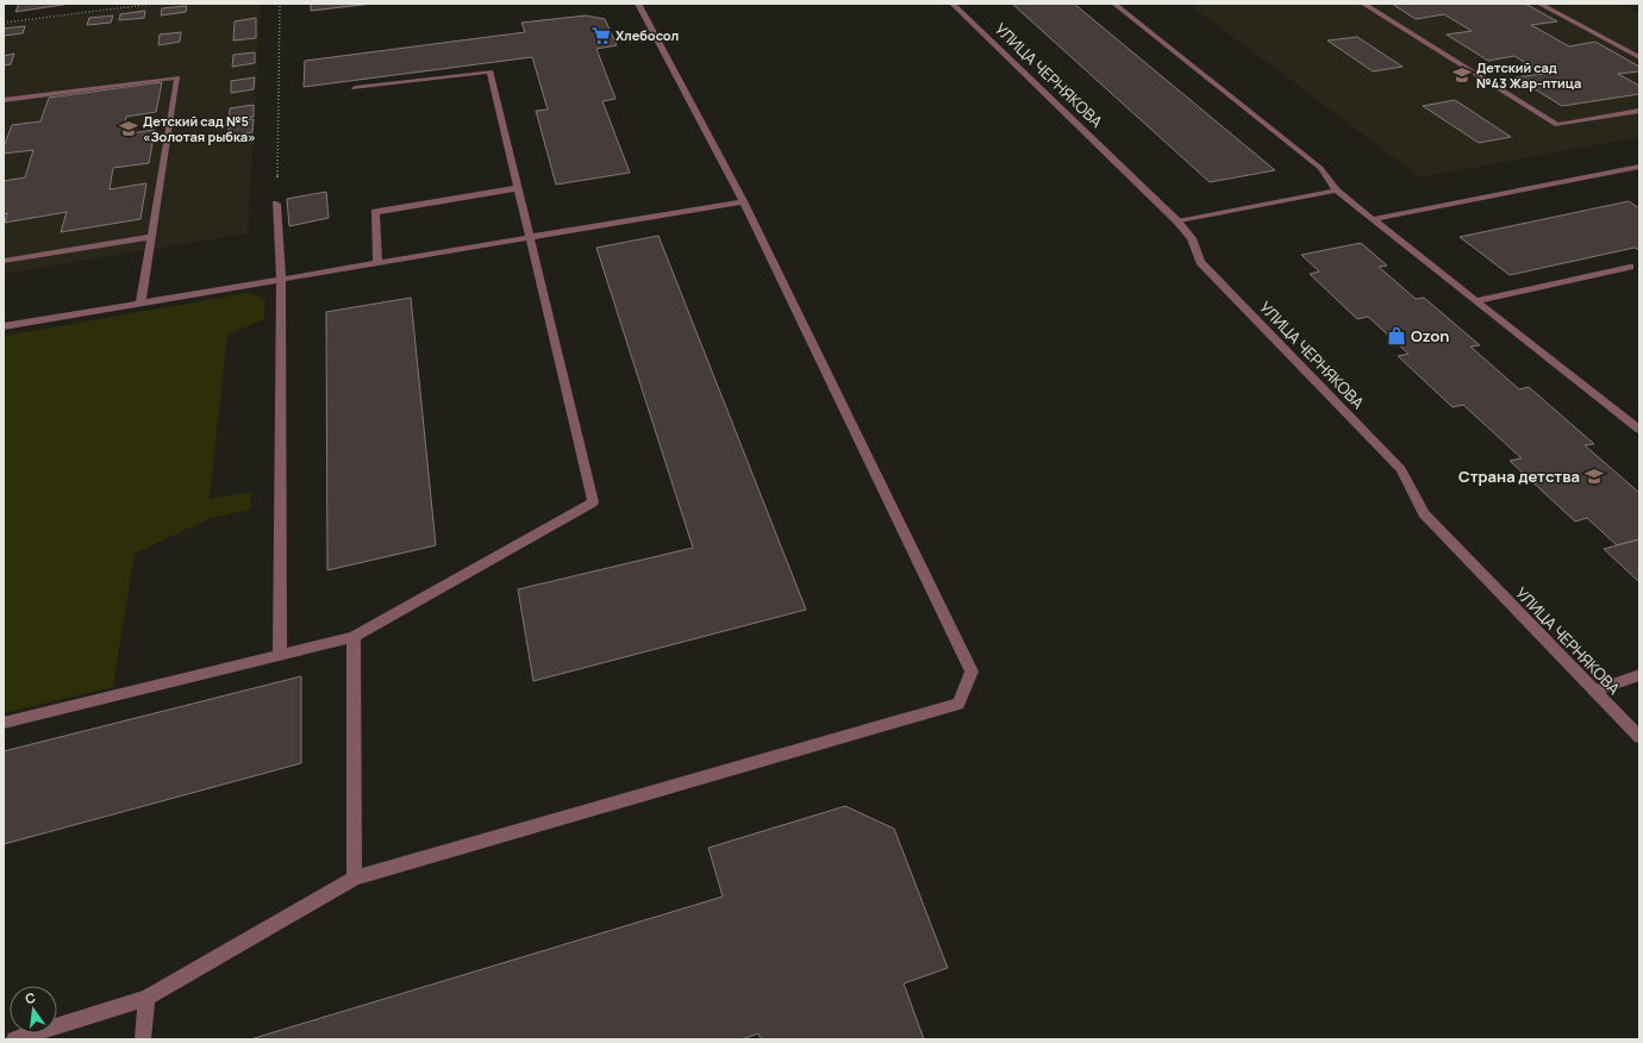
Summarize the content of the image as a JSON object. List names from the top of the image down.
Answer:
{
  "streets": {
    "street": ["УЛИЦА ЧЕРНЯКОВА"]
  },
  "places": {
    "supermarket": ["Хлебосол"],
    "school or university": ["Детский сад №43 Жар-птица", "Детский сад №5 «Золотая рыбка»", "Страна детства"],
    "shop": ["Ozon"]
  },
  "north": "top"
}
